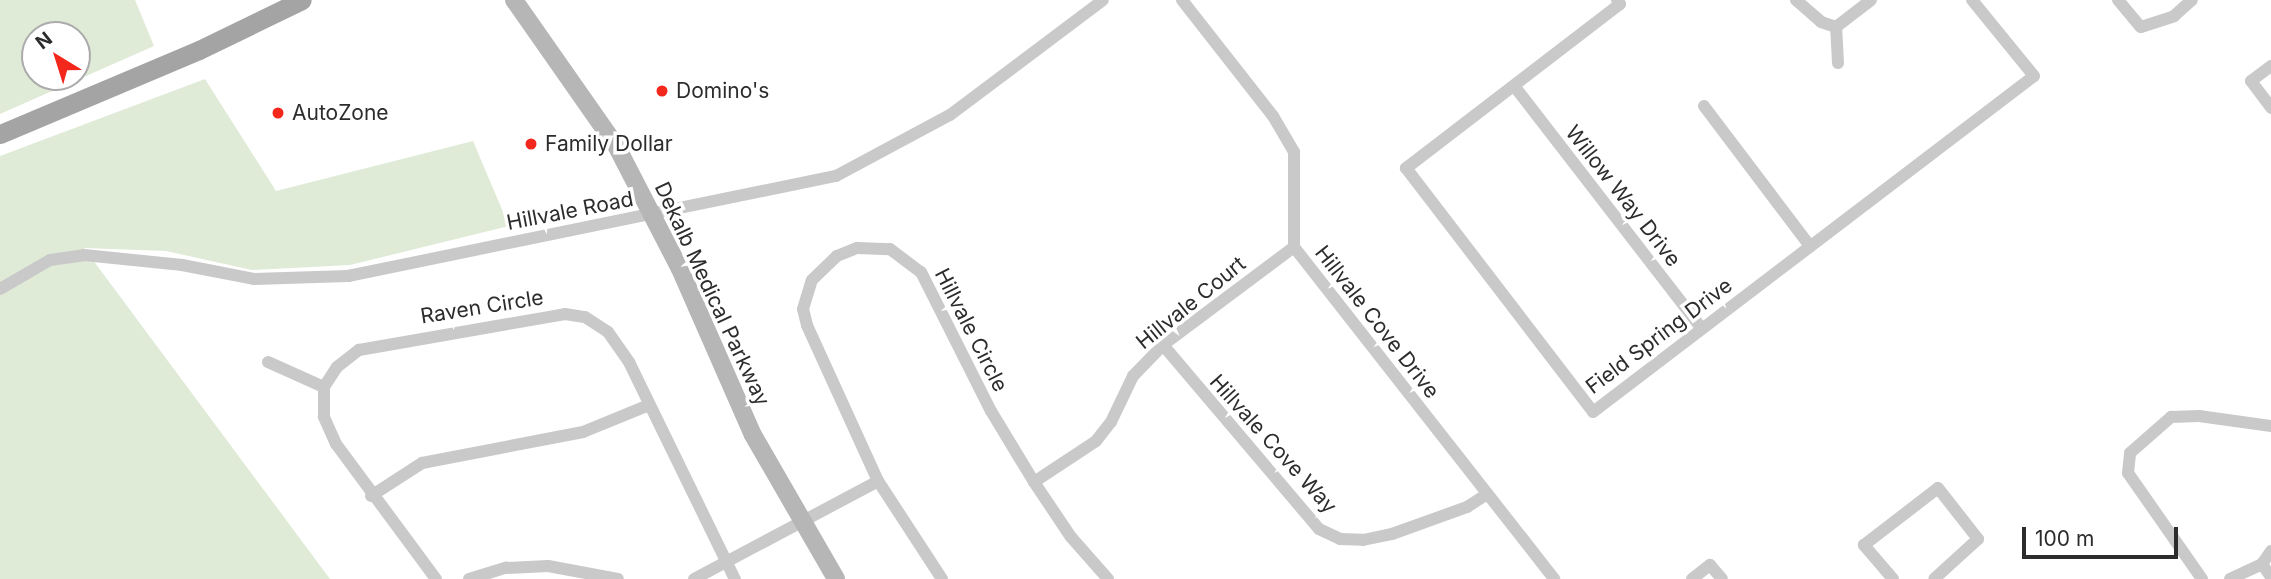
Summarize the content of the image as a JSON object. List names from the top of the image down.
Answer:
{
  "streets": {
    "main road": ["Dekalb Medical Parkway"],
    "street": [
      "Willow Way Drive",
      "Hillvale Road",
      "Hillvale Court",
      "Raven Circle",
      "Hillvale Cove Drive",
      "Hillvale Circle",
      "Field Spring Drive",
      "Hillvale Cove Way"
    ]
  },
  "crossings": [
    ["Willow Way Drive", "Field Spring Drive"],
    ["Hillvale Road", "Dekalb Medical Parkway"],
    ["Hillvale Court", "Hillvale Cove Drive"],
    ["Hillvale Court", "Hillvale Circle"],
    ["Hillvale Court", "Hillvale Cove Way"],
    ["Hillvale Cove Drive", "Hillvale Cove Way"]
  ],
  "places": ["Domino's", "AutoZone", "Family Dollar"],
  "scale_bar": "100 m",
  "north": "top left"
}
